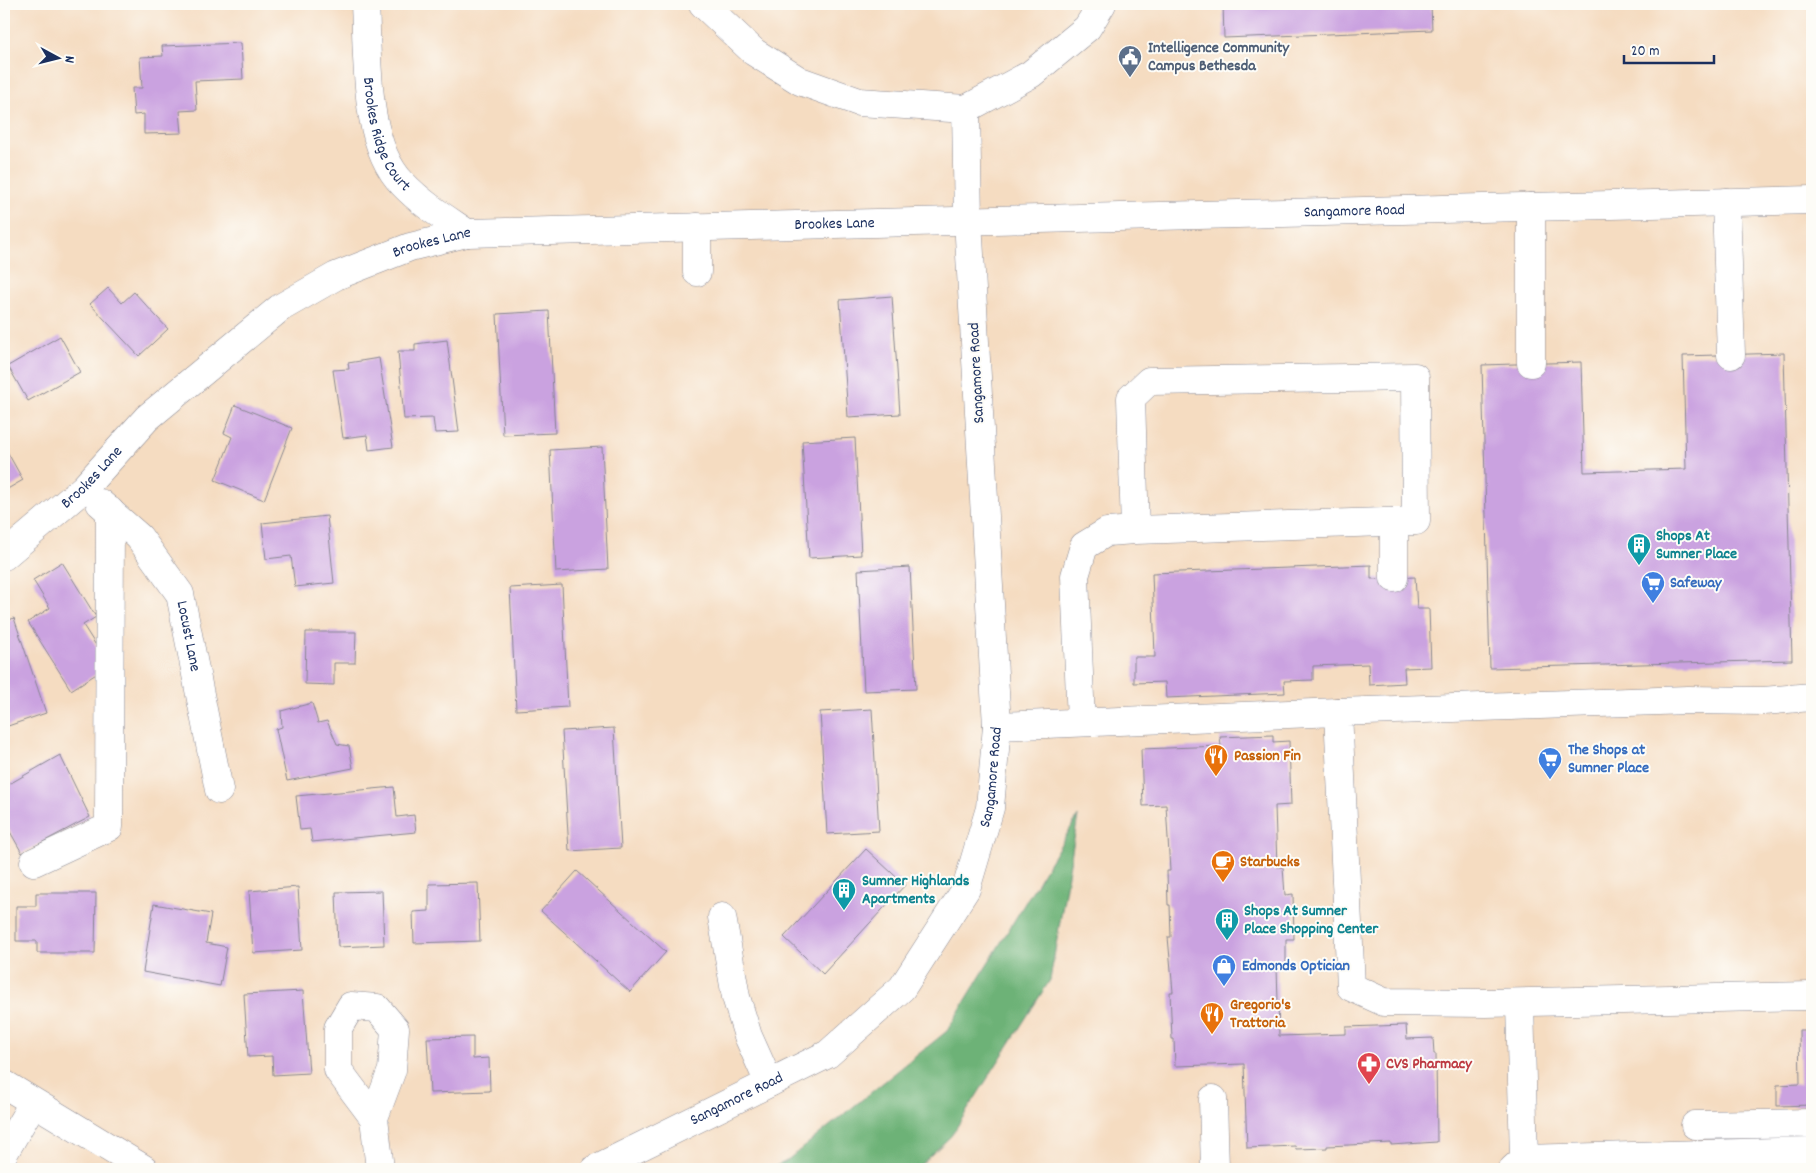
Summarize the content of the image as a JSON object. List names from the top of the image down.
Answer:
{
  "streets": {
    "street": [
      "Brookes Ridge Court",
      "Sangamore Road",
      "Brookes Lane",
      "Locust Lane"
    ]
  },
  "crossings": [
    ["Brookes Ridge Court", "Brookes Lane"],
    ["Sangamore Road", "Brookes Lane"],
    ["Brookes Lane", "Locust Lane"]
  ],
  "places": {
    "public building": ["Intelligence Community Campus Bethesda"],
    "building": ["Shops At Sumner Place", "Sumner Highlands Apartments", "Shops At Sumner Place Shopping Center"],
    "supermarket": ["Safeway", "The Shops at Sumner Place"],
    "restaurant": ["Passion Fin", "Gregorio's Trattoria"],
    "cafe": ["Starbucks"],
    "shop": ["Edmonds Optician"],
    "pharmacy": ["CVS Pharmacy"]
  },
  "scale_bar": "20 m",
  "north": "right"
}
